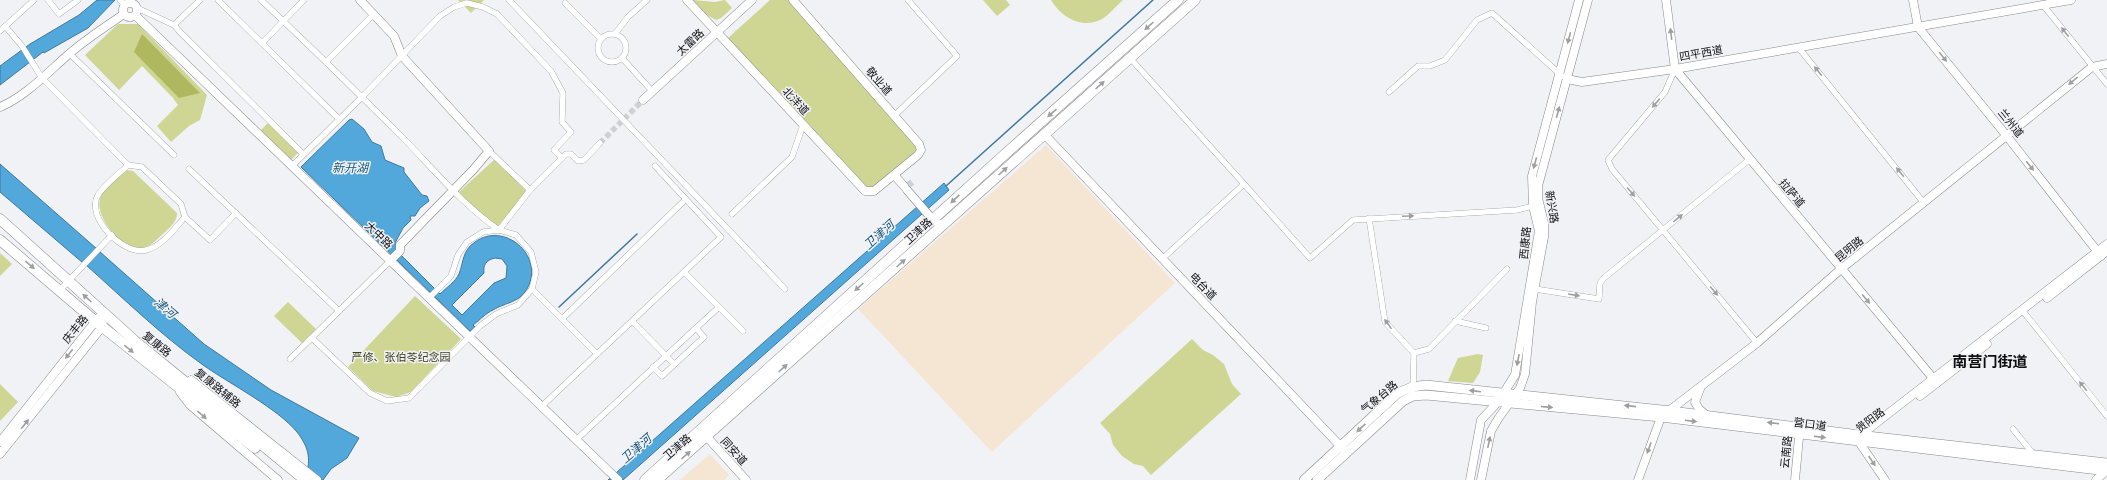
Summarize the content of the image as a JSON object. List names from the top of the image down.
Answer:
{
  "streets": {
    "highway": ["卫津路", "复康路"],
    "main road": ["气象台路", "营口道"],
    "street": [
      "太雷路",
      "四平西道",
      "敬业道",
      "北洋道",
      "兰州道",
      "拉萨道",
      "新兴路",
      "大中路",
      "西康路",
      "昆明路",
      "电台道",
      "庆丰路",
      "复康路辅路",
      "贵阳路",
      "同安道",
      "云南路"
    ]
  },
  "crossings": [
    ["太雷路", "北洋道"],
    ["四平西道", "兰州道"],
    ["四平西道", "拉萨道"],
    ["四平西道", "新兴路"],
    ["四平西道", "西康路"],
    ["敬业道", "北洋道"],
    ["兰州道", "昆明路"],
    ["兰州道", "贵阳路"],
    ["拉萨道", "昆明路"],
    ["拉萨道", "贵阳路"],
    ["新兴路", "西康路"],
    ["新兴路", "气象台路"],
    ["新兴路", "营口道"],
    ["卫津路", "电台道"],
    ["卫津路", "同安道"],
    ["西康路", "气象台路"],
    ["昆明路", "营口道"],
    ["电台道", "气象台路"],
    ["庆丰路", "复康路"],
    ["庆丰路", "复康路辅路"],
    ["复康路", "复康路辅路"],
    ["气象台路", "营口道"],
    ["贵阳路", "营口道"],
    ["营口道", "云南路"]
  ],
  "one_way": [
    "兰州道",
    "拉萨道",
    "新兴路",
    "西康路"
  ],
  "districts": ["南营门街道"],
  "water": ["新开湖", "卫津河", "津河"],
  "parks": ["严修、张伯苓纪念园"]
}
